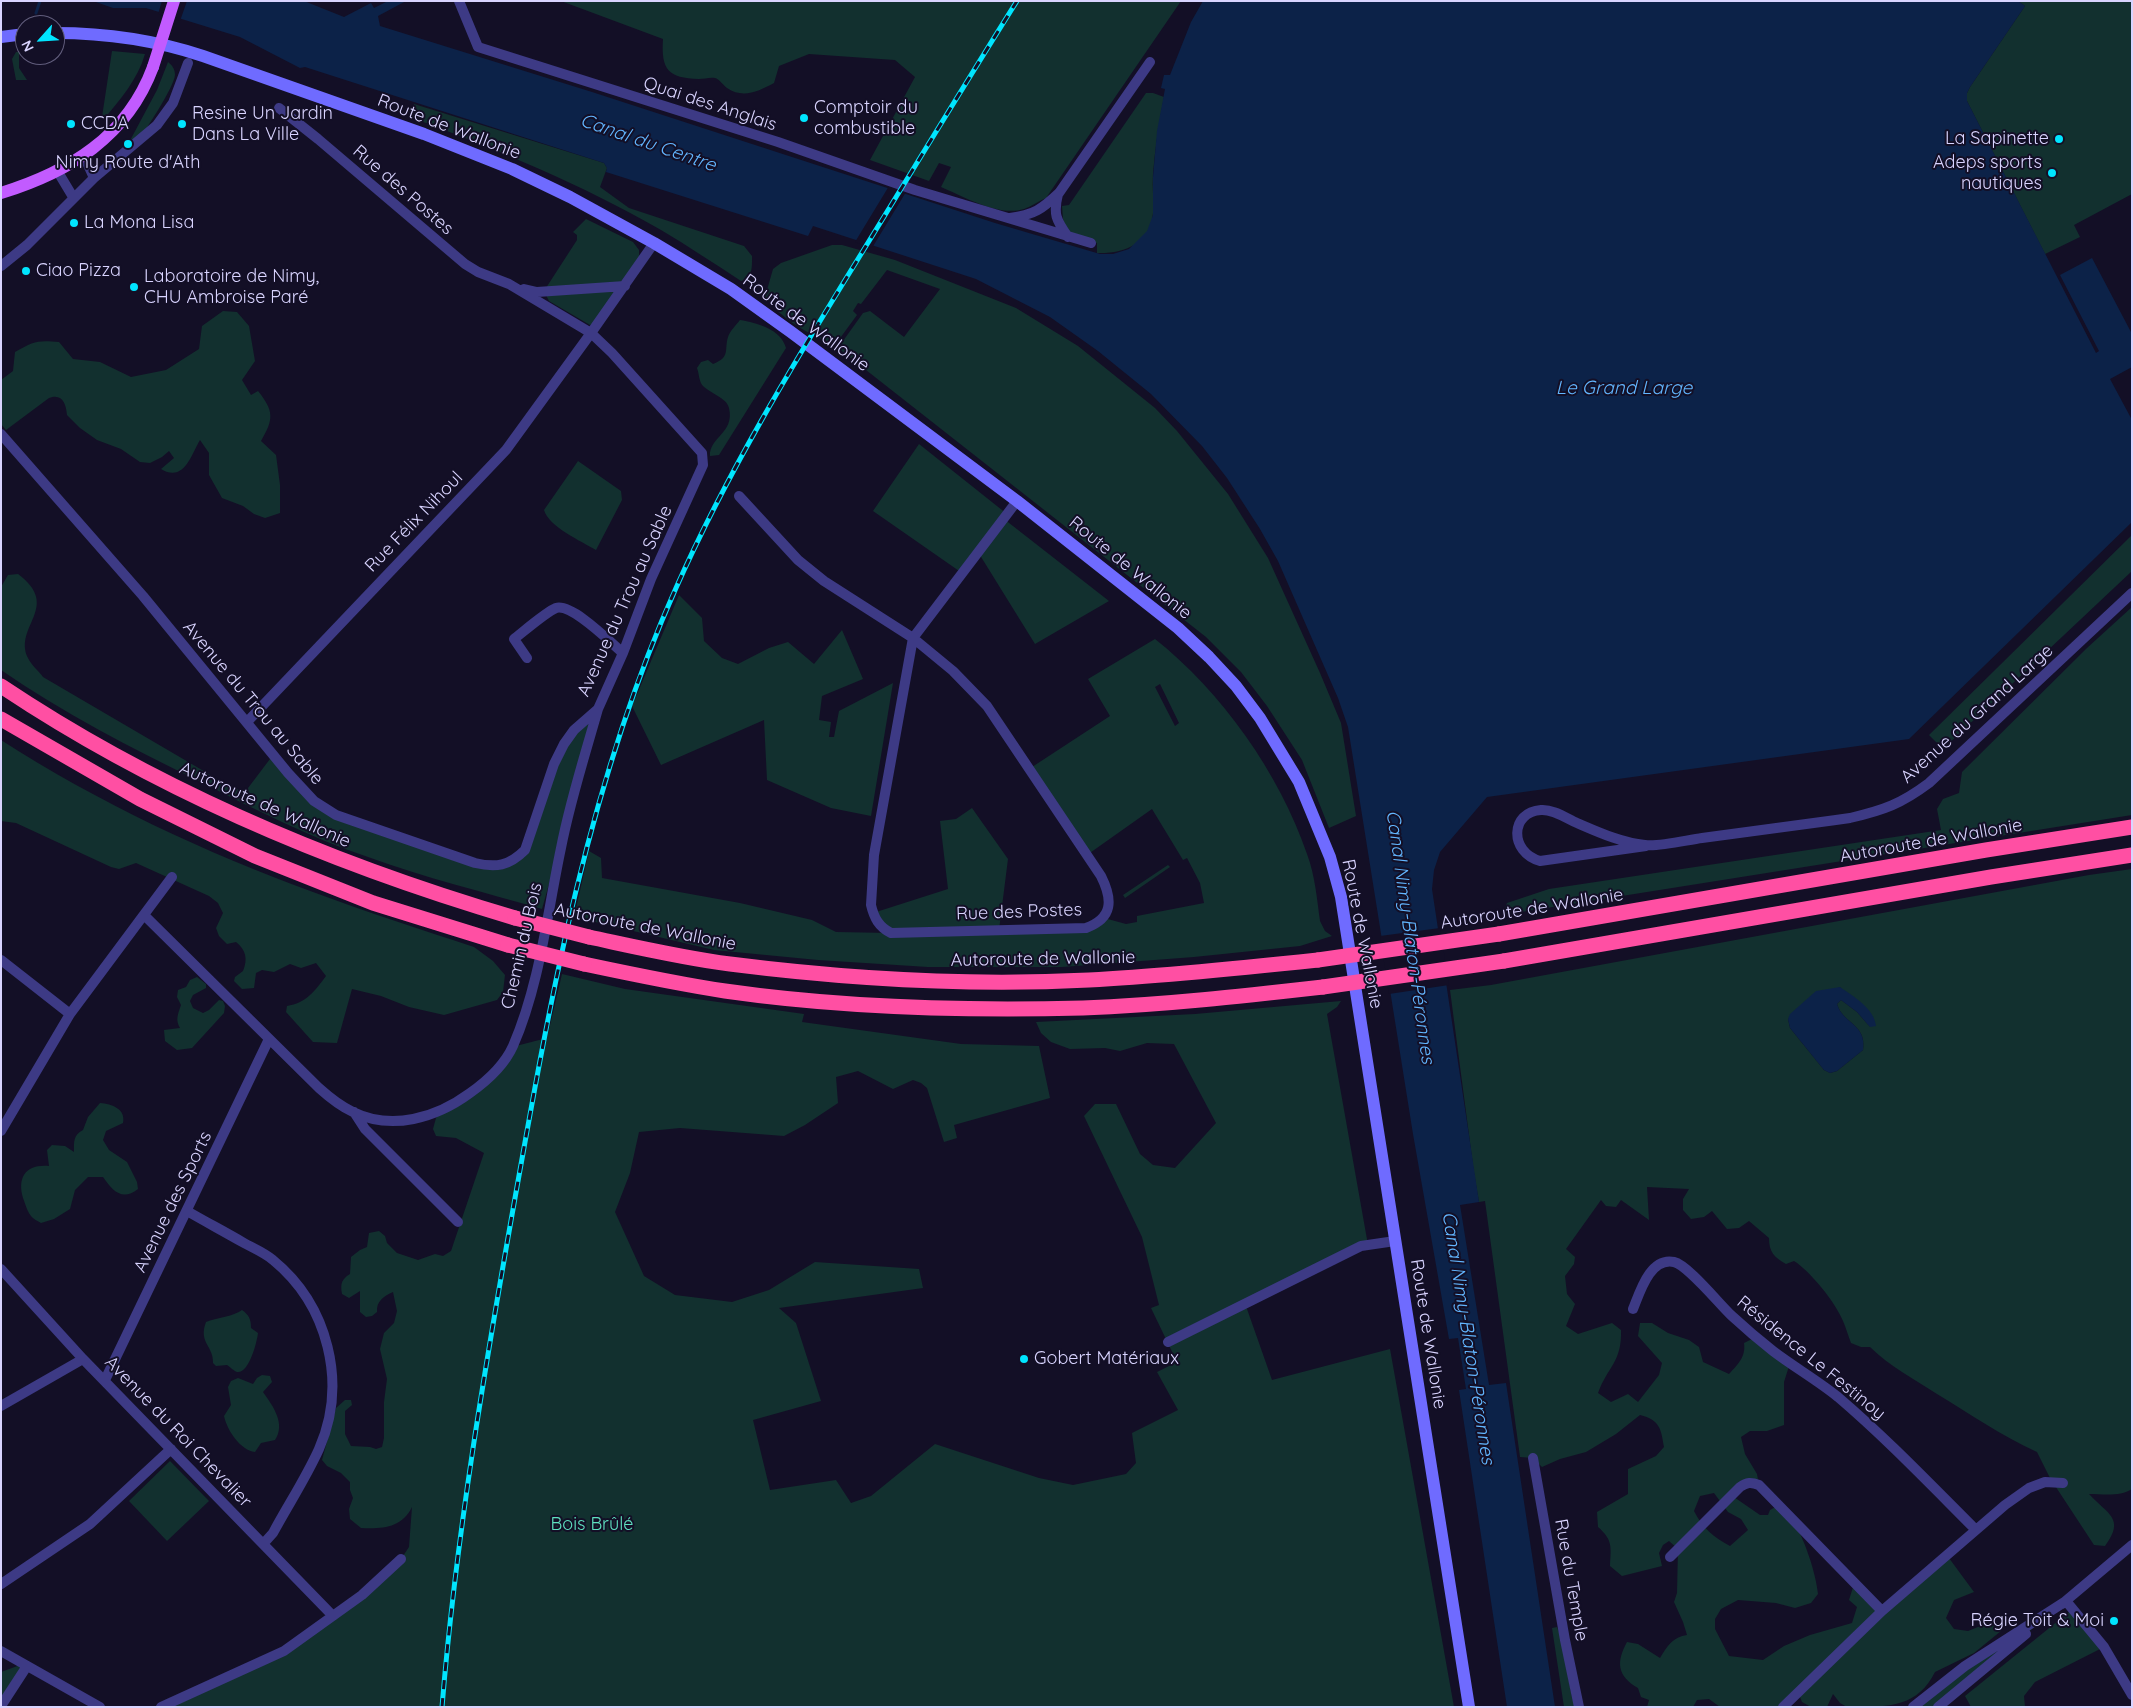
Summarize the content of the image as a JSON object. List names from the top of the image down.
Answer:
{
  "streets": {
    "highway": ["Autoroute de Wallonie"],
    "main road": ["Route de Wallonie"],
    "street": [
      "Quai des Anglais",
      "Rue des Postes",
      "Rue Félix Nihoul",
      "Avenue du Trou au Sable",
      "Avenue du Grand Large",
      "Chemin du Bois",
      "Avenue des Sports",
      "Résidence Le Festinoy",
      "Avenue du Roi Chevalier",
      "Rue du Temple"
    ]
  },
  "crossings": [
    ["Route de Wallonie", "Rue des Postes"],
    ["Rue des Postes", "Rue Félix Nihoul"],
    ["Rue des Postes", "Avenue du Trou au Sable"],
    ["Rue Félix Nihoul", "Avenue du Trou au Sable"],
    ["Avenue du Trou au Sable", "Chemin du Bois"],
    ["Chemin du Bois", "Avenue des Sports"],
    ["Avenue des Sports", "Avenue du Roi Chevalier"]
  ],
  "water": ["Canal du Centre", "Le Grand Large", "Canal Nimy-Blaton-Péronnes"],
  "parks": ["Bois Brûlé"],
  "places": [
    "Comptoir du combustible",
    "CCDA",
    "Resine Un Jardin Dans La Ville",
    "La Sapinette",
    "Nimy Route d'Ath",
    "Adeps sports nautiques",
    "La Mona Lisa",
    "Ciao Pizza",
    "Laboratoire de Nimy, CHU Ambroise Paré",
    "Gobert Matériaux",
    "Régie Toit & Moi"
  ],
  "north": "bottom left"
}
